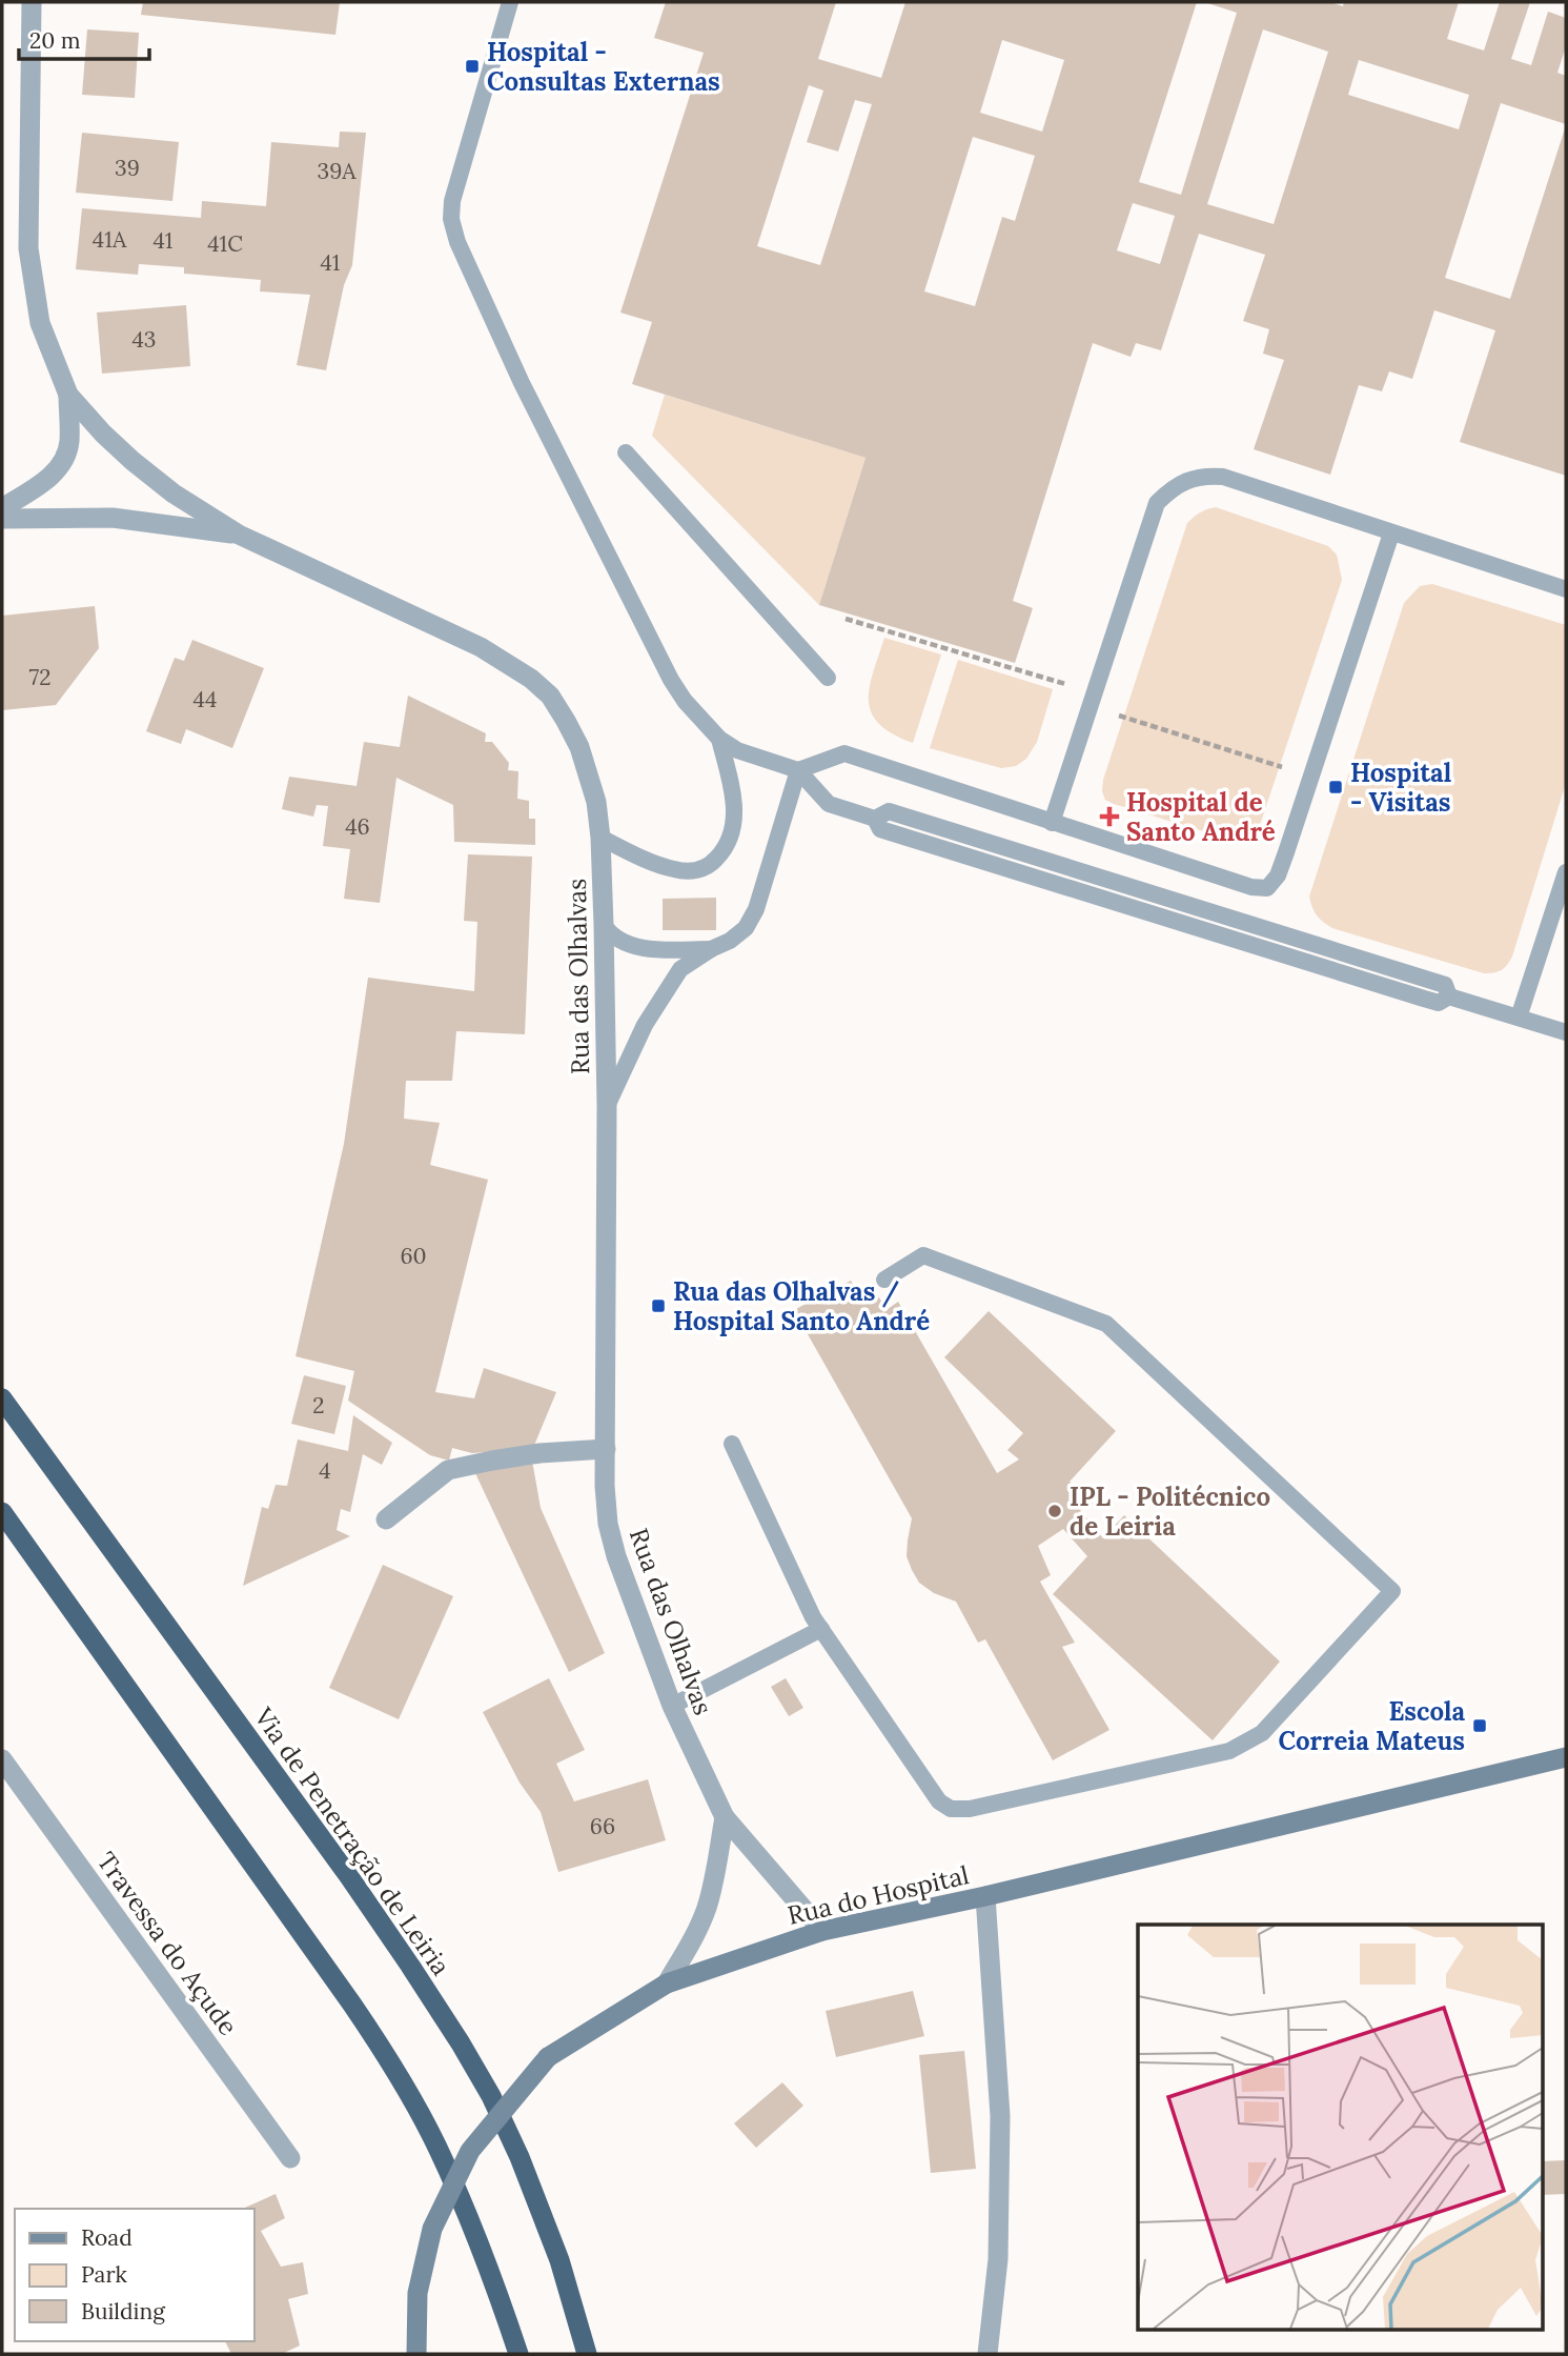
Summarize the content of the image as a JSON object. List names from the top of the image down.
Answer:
{
  "streets": {
    "highway": ["Via de Penetração de Leiria"],
    "main road": ["Rua do Hospital"],
    "street": ["Rua das Olhalvas", "Travessa do Açude"]
  },
  "crossings": [
    ["Rua das Olhalvas", "Rua do Hospital"]
  ],
  "places": {
    "transit": [
      "Hospital - Consultas Externas",
      "Hospital - Visitas",
      "Rua das Olhalvas / Hospital Santo André",
      "Escola Correia Mateus"
    ],
    "health": ["Hospital de Santo André"],
    "other": ["IPL - Politécnico de Leiria"]
  },
  "house_numbers": [
    "39",
    "39A",
    "41A",
    "41",
    "41C",
    "41",
    "43",
    "72",
    "44",
    "46",
    "60",
    "2",
    "4",
    "66"
  ],
  "legend": ["Road", "Park", "Building"],
  "scale_bar": "20 m"
}
